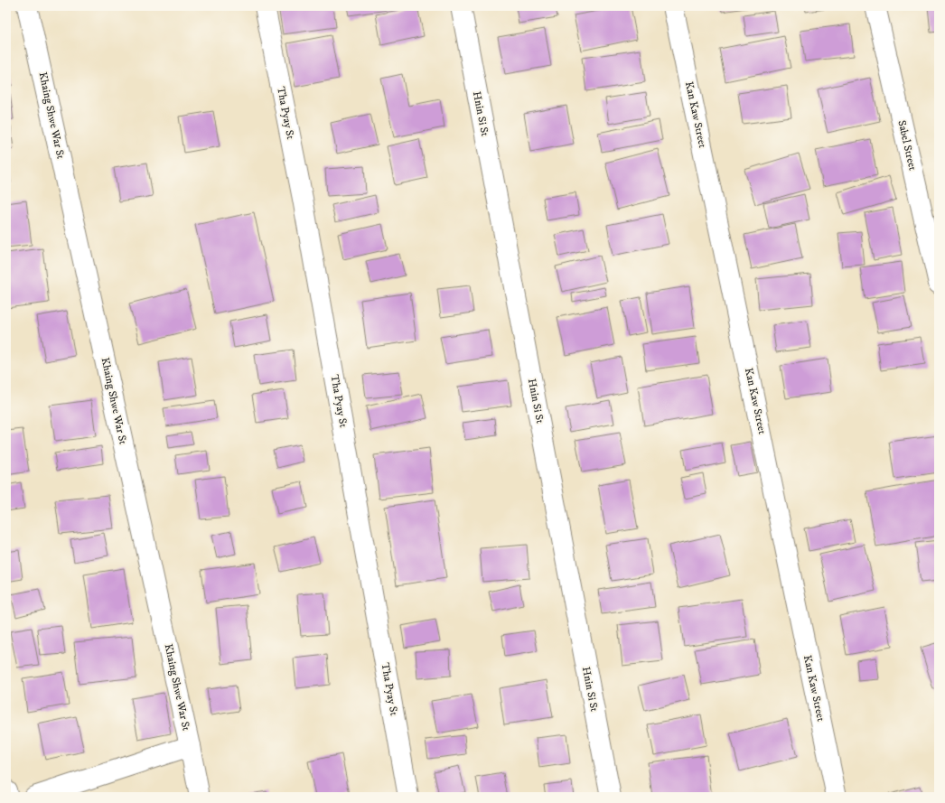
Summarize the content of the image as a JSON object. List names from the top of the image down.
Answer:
{
  "streets": {
    "street": [
      "Tha Pyay St",
      "Hnin Si St",
      "Kan Kaw Street",
      "Khaing Shwe War St",
      "Sabel Street"
    ]
  }
}
